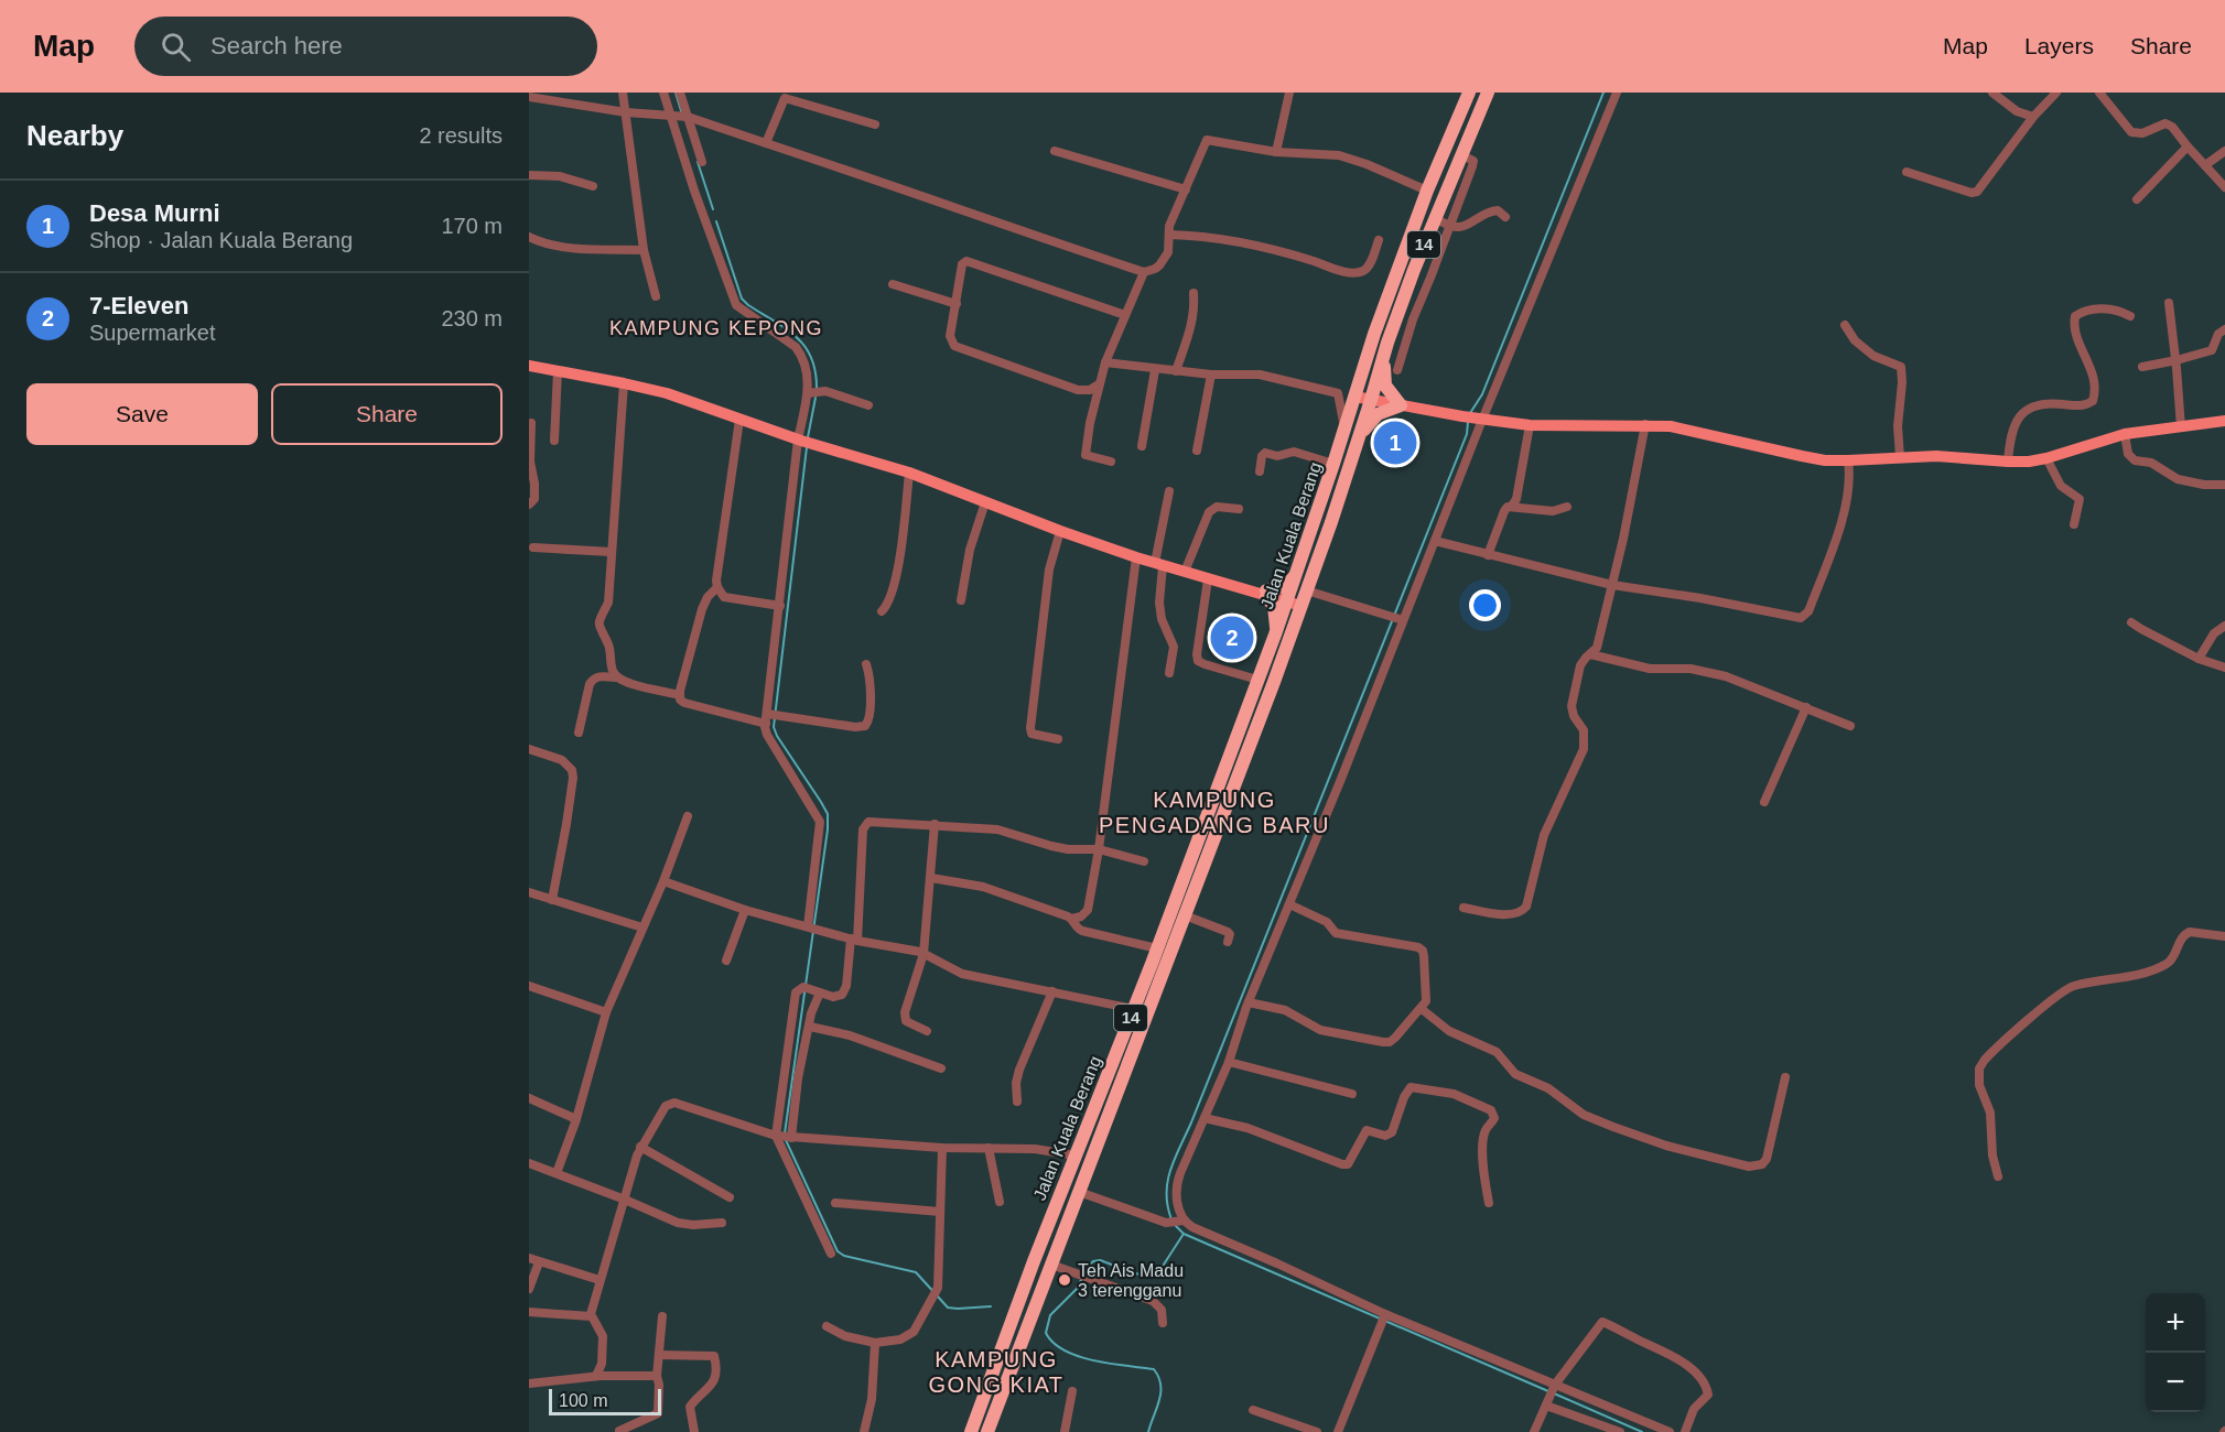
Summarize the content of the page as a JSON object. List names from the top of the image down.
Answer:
{
  "streets": {
    "highway": ["14", "Jalan Kuala Berang"]
  },
  "districts": ["KAMPUNG KEPONG", "KAMPUNG PENGADANG BARU", "KAMPUNG GONG KIAT"],
  "places": ["Teh Ais Madu 3 terengganu"],
  "scale_bar": "100 m",
  "page": {
    "header": "Map",
    "search": "Search here",
    "nav": ["Map", "Layers", "Share"],
    "heading": ["Nearby", "2 results"],
    "list": [
      {
        "mark": "1",
        "name": "Desa Murni",
        "note": "Shop · Jalan Kuala Berang",
        "value": "170 m"
      },
      {
        "mark": "2",
        "name": "7-Eleven",
        "note": "Supermarket",
        "value": "230 m"
      }
    ],
    "buttons": ["Save", "Share"],
    "pins": ["1", "2"],
    "map_buttons": ["+", "−"],
    "scale": "100 m"
  }
}
